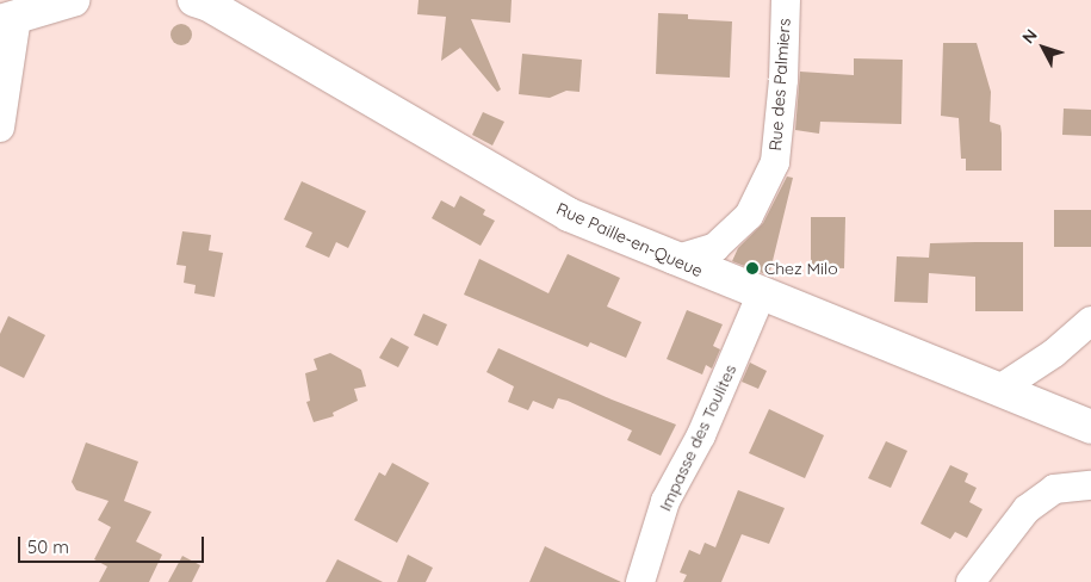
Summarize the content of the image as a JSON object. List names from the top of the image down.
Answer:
{
  "streets": {
    "main road": ["Rue Paille-en-Queue"],
    "street": ["Rue des Palmiers", "Impasse des Toulites"]
  },
  "crossings": [
    ["Rue des Palmiers", "Rue Paille-en-Queue"],
    ["Rue Paille-en-Queue", "Impasse des Toulites"]
  ],
  "places": ["Chez Milo"],
  "scale_bar": "50 m",
  "north": "top left"
}
